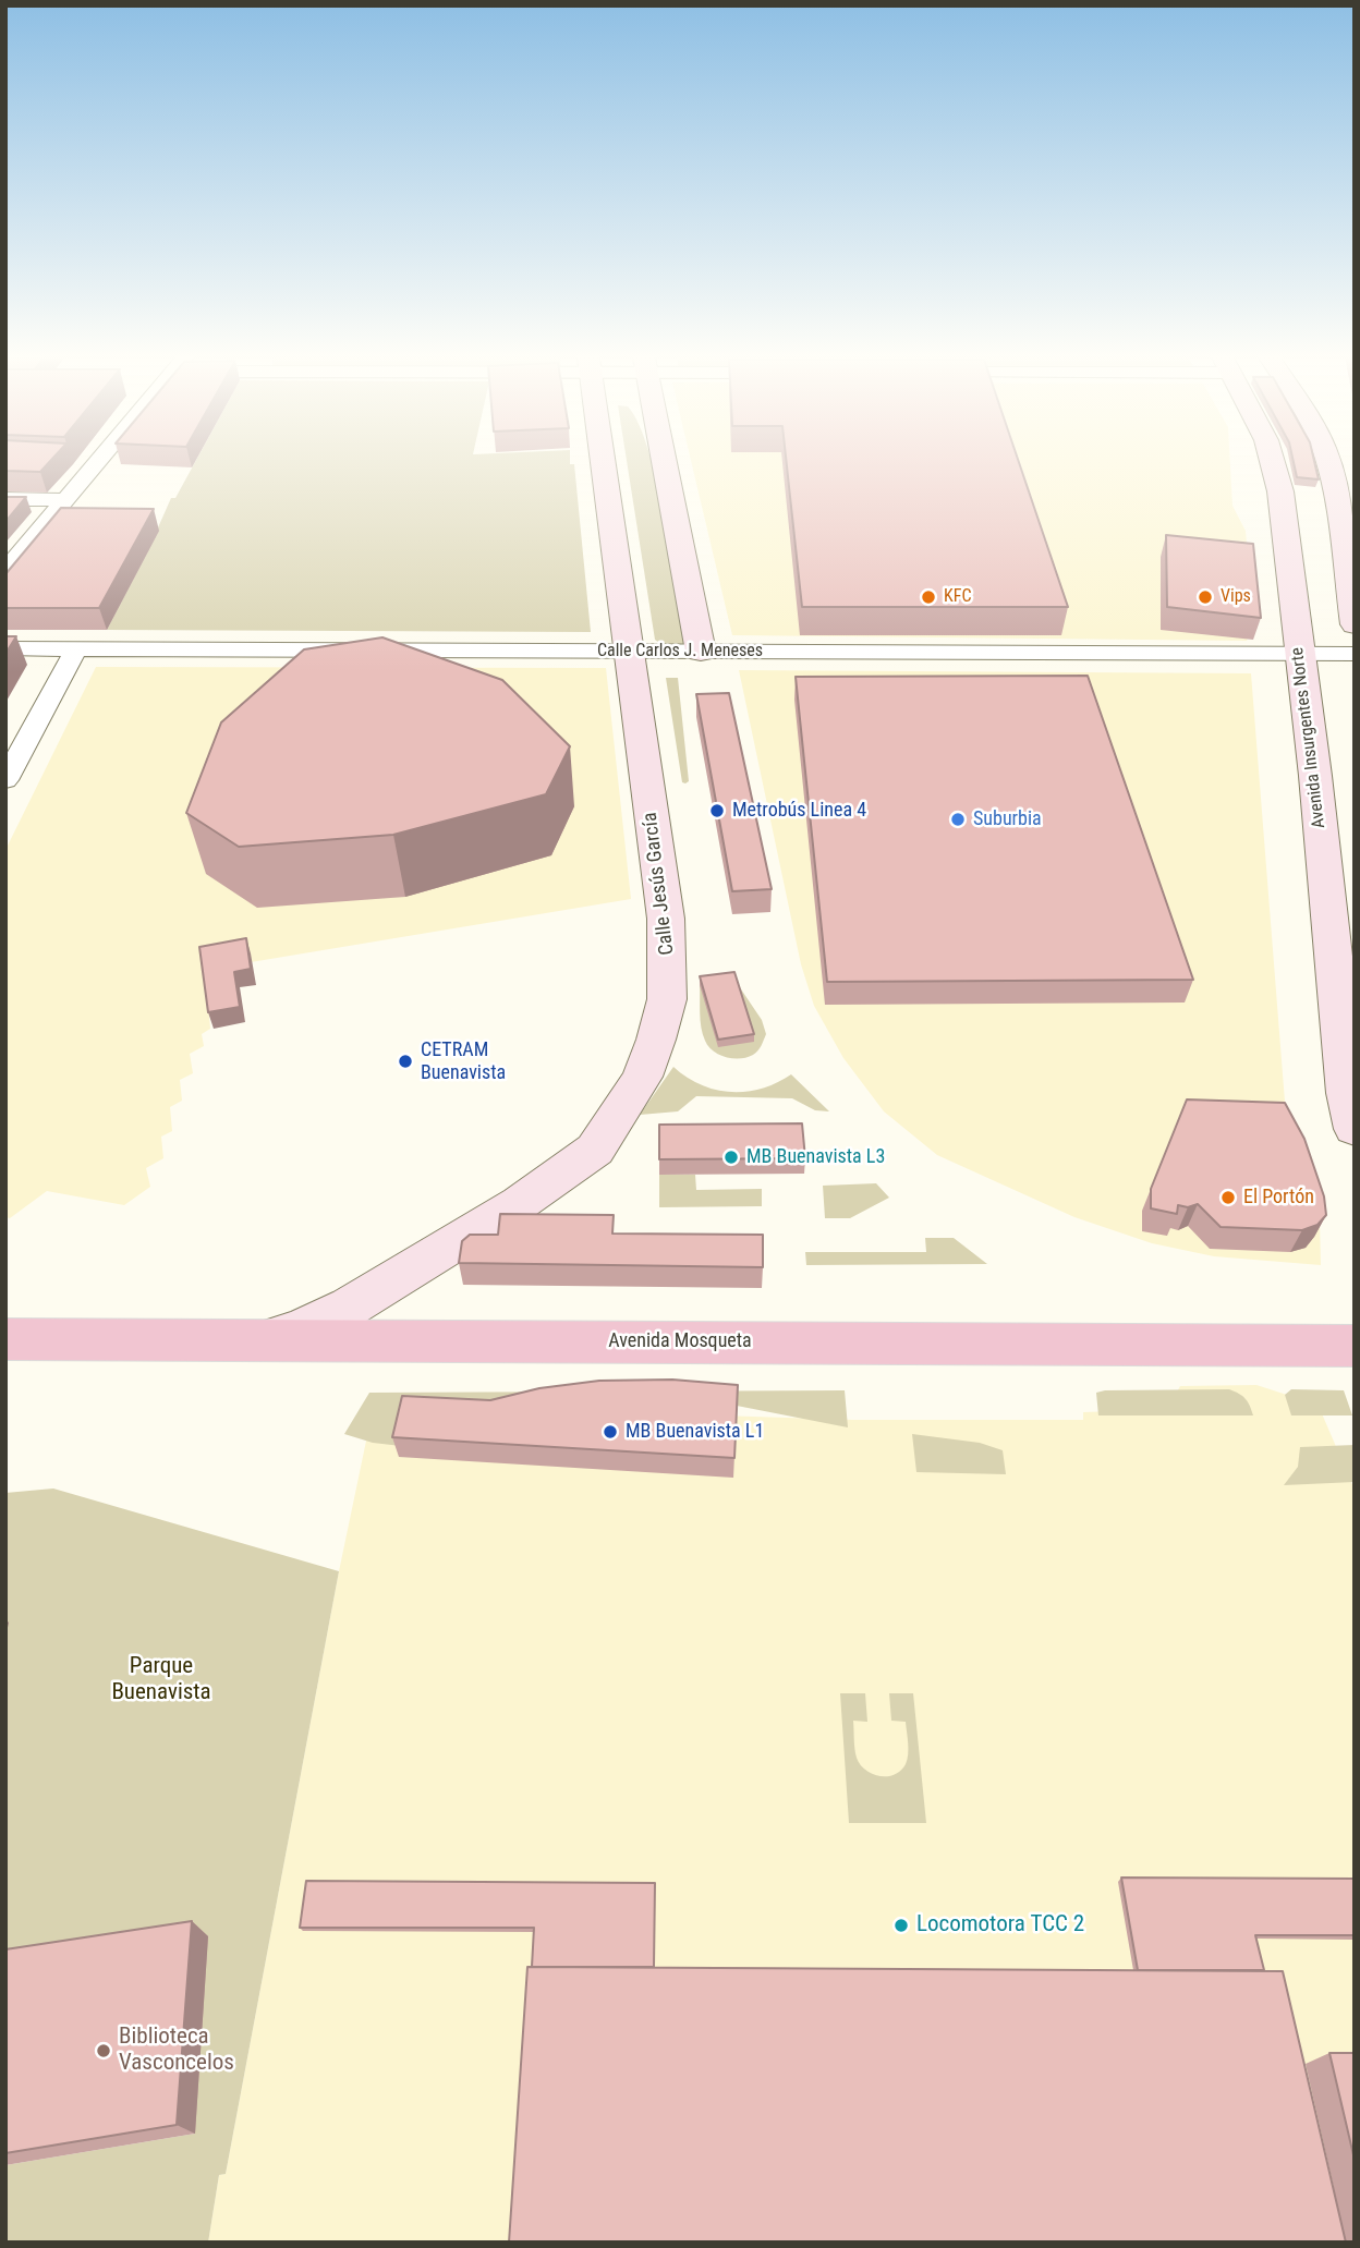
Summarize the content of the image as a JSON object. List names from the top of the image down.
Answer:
{
  "streets": {
    "main road": ["Avenida Mosqueta"],
    "street": ["Calle Carlos J. Meneses", "Avenida Insurgentes Norte", "Calle Jesús García"]
  },
  "crossings": [
    ["Calle Carlos J. Meneses", "Avenida Insurgentes Norte"],
    ["Calle Carlos J. Meneses", "Calle Jesús García"],
    ["Calle Jesús García", "Avenida Mosqueta"]
  ],
  "parks": ["Parque Buenavista"],
  "places": [
    "KFC",
    "Vips",
    "Metrobús Linea 4",
    "Suburbia",
    "CETRAM Buenavista",
    "MB Buenavista L3",
    "El Portón",
    "MB Buenavista L1",
    "Locomotora TCC 2",
    "Biblioteca Vasconcelos"
  ]
}
